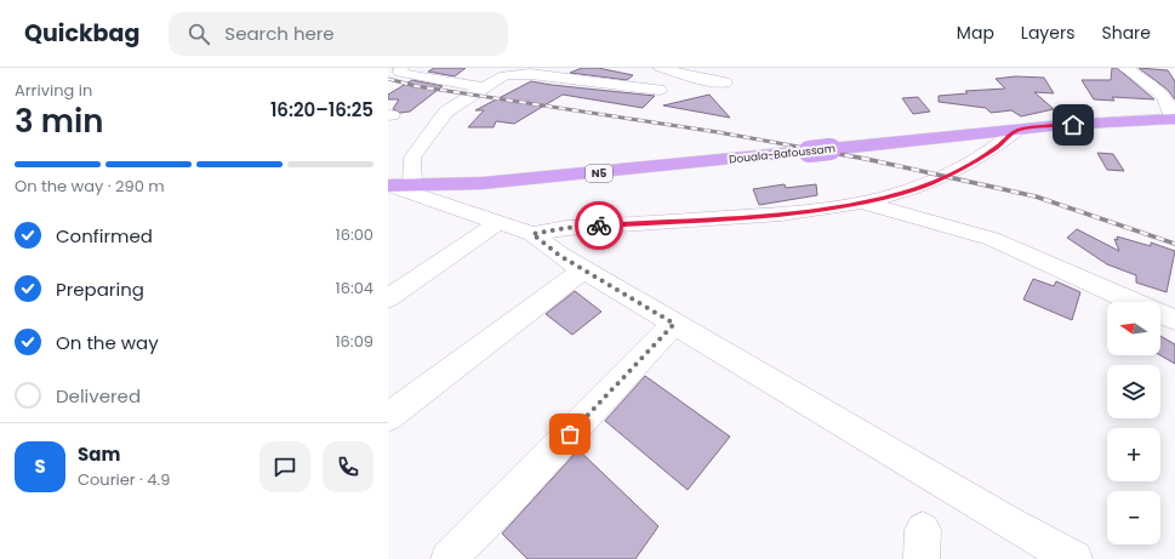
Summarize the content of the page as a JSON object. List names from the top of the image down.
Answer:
{
  "streets": {
    "highway": ["Douala-Bafoussam", "N5"]
  },
  "north": "left",
  "page": {
    "header": "Quickbag",
    "search": "Search here",
    "nav": ["Map", "Layers", "Share"],
    "heading": ["3 min", "Arriving in", "16:20–16:25"],
    "panel": ["Sam", "Courier · 4.9"],
    "bar": "On the way · 290 m",
    "list": [
      ["Confirmed", "16:00"],
      ["Preparing", "16:04"],
      ["On the way", "16:09"],
      "Delivered"
    ],
    "map_buttons": ["+", "−"],
    "round": "S"
  }
}
